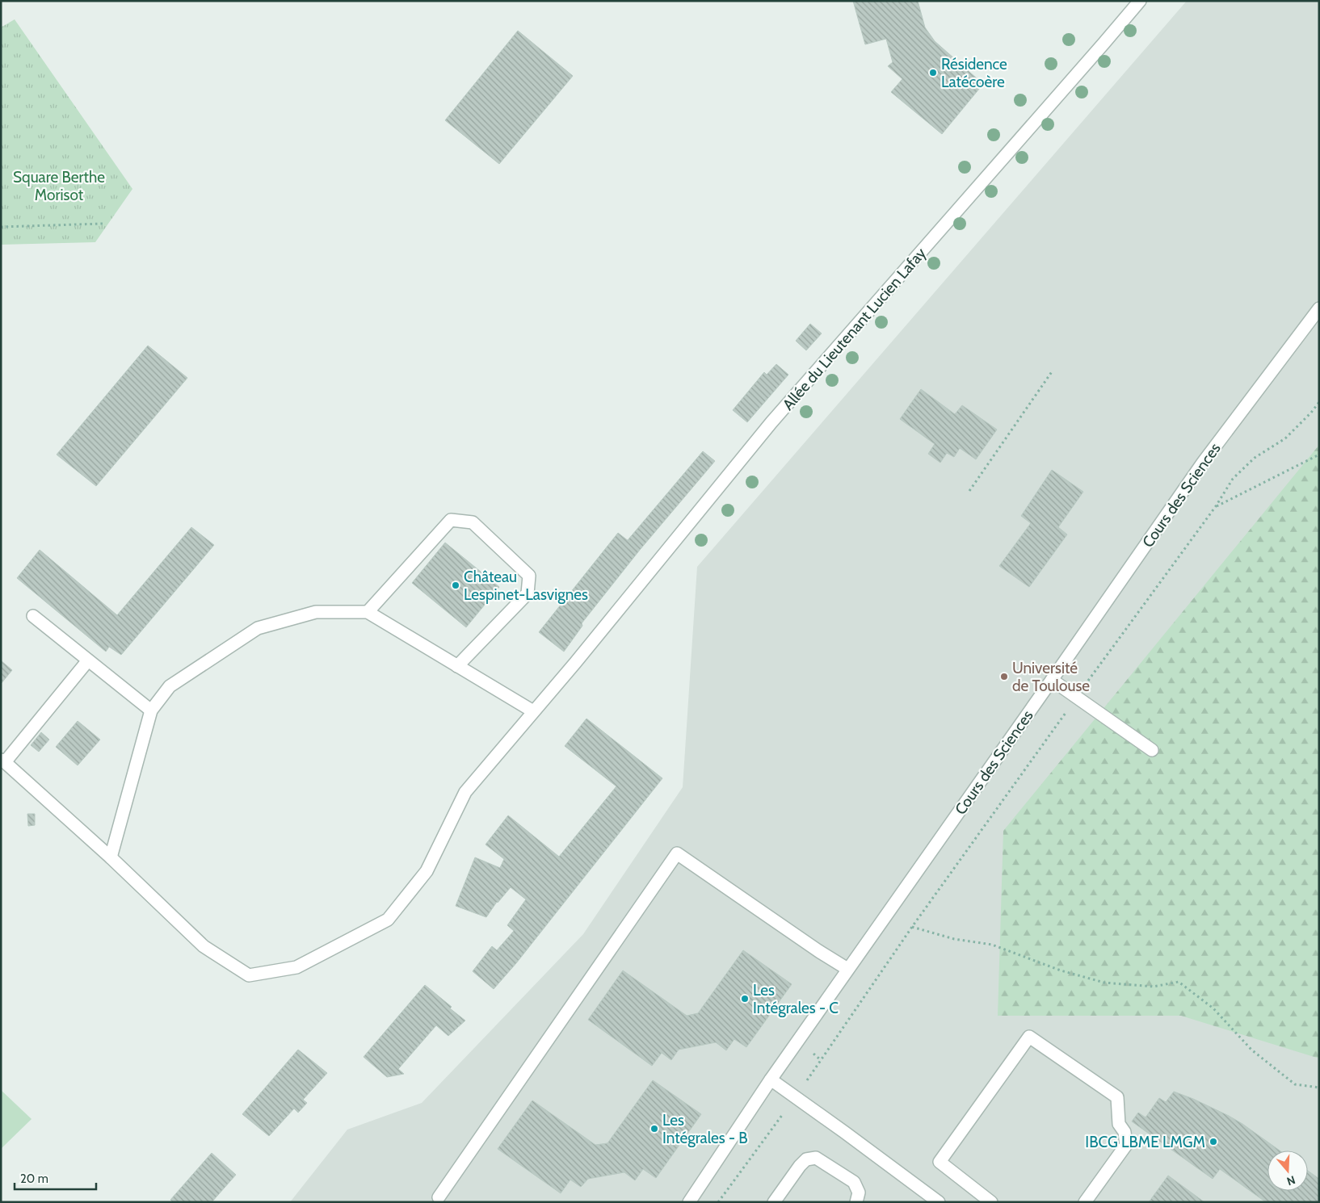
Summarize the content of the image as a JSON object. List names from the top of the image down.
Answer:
{
  "streets": {
    "street": ["Allée du Lieutenant Lucien Lafay", "Cours des Sciences"]
  },
  "parks": ["Square Berthe Morisot"],
  "places": [
    "Résidence Latécoère",
    "Château Lespinet-Lasvignes",
    "Université de Toulouse",
    "Les Intégrales - C",
    "Les Intégrales - B",
    "IBCG LBME LMGM"
  ],
  "scale_bar": "20 m",
  "north": "bottom"
}
